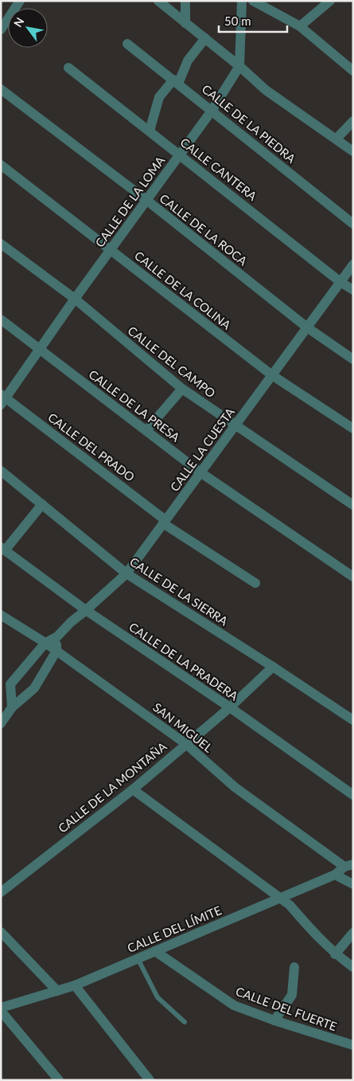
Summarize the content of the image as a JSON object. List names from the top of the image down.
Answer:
{
  "streets": {
    "street": [
      "CALLE DE LA PIEDRA",
      "CALLE CANTERA",
      "CALLE DE LA LOMA",
      "CALLE DE LA ROCA",
      "CALLE DE LA COLINA",
      "CALLE DEL CAMPO",
      "CALLE DE LA PRESA",
      "CALLE DEL PRADO",
      "CALLE LA CUESTA",
      "CALLE DE LA SIERRA",
      "CALLE DE LA PRADERA",
      "SAN MIGUEL",
      "CALLE DE LA MONTAÑA",
      "CALLE DEL LÍMITE",
      "CALLE DEL FUERTE"
    ]
  },
  "crossings": [
    ["CALLE DE LA PIEDRA", "CALLE DE LA LOMA"],
    ["CALLE CANTERA", "CALLE DE LA LOMA"],
    ["CALLE CANTERA", "CALLE LA CUESTA"],
    ["CALLE DE LA LOMA", "CALLE DE LA ROCA"],
    ["CALLE DE LA LOMA", "CALLE DE LA COLINA"],
    ["CALLE DE LA LOMA", "CALLE DEL CAMPO"],
    ["CALLE DE LA LOMA", "CALLE DE LA PRESA"],
    ["CALLE DE LA LOMA", "CALLE DEL PRADO"],
    ["CALLE DE LA ROCA", "CALLE LA CUESTA"],
    ["CALLE DE LA COLINA", "CALLE LA CUESTA"],
    ["CALLE DEL CAMPO", "CALLE LA CUESTA"],
    ["CALLE DE LA PRESA", "CALLE LA CUESTA"],
    ["CALLE DEL PRADO", "CALLE LA CUESTA"],
    ["CALLE LA CUESTA", "CALLE DE LA SIERRA"],
    ["CALLE LA CUESTA", "CALLE DE LA PRADERA"],
    ["CALLE LA CUESTA", "SAN MIGUEL"],
    ["CALLE DE LA SIERRA", "CALLE DE LA MONTAÑA"],
    ["CALLE DE LA PRADERA", "CALLE DE LA MONTAÑA"],
    ["SAN MIGUEL", "CALLE DE LA MONTAÑA"],
    ["SAN MIGUEL", "CALLE DEL LÍMITE"],
    ["CALLE DEL LÍMITE", "CALLE DEL FUERTE"]
  ],
  "scale_bar": "50 m",
  "north": "top left"
}
